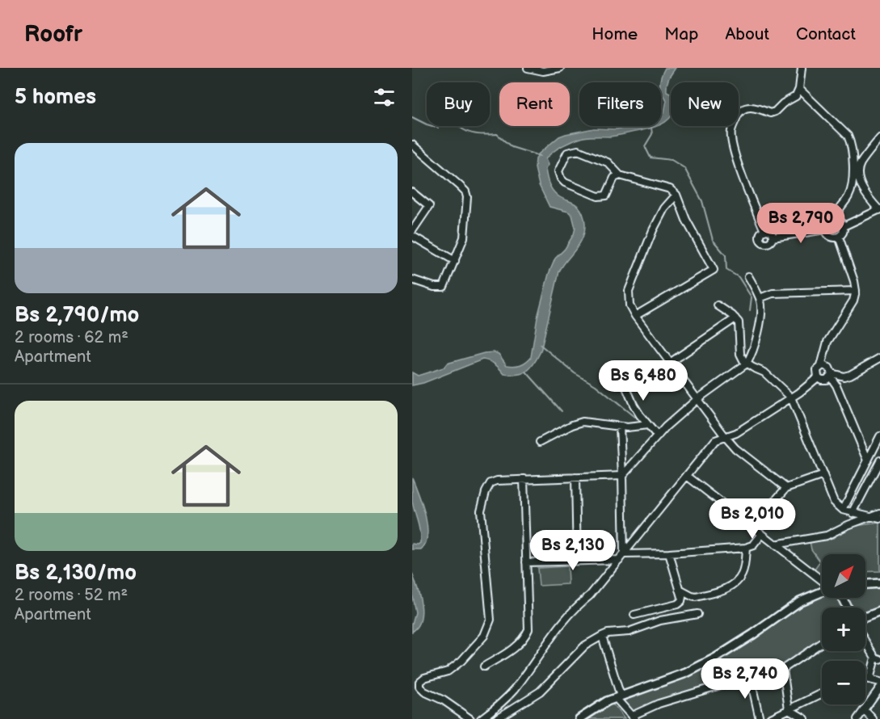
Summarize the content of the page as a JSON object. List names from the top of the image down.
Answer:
{
  "north": "top right",
  "page": {
    "header": "Roofr",
    "nav": [
      "Home",
      "Map",
      "About",
      "Contact"
    ],
    "heading": "5 homes",
    "chip": [
      "Buy",
      "Rent",
      "Filters",
      "New"
    ],
    "list": [
      {
        "name": "Bs 2,790/mo",
        "note": "2 rooms · 62 m² · Apartment"
      },
      {
        "name": "Bs 2,130/mo",
        "note": "2 rooms · 52 m² · Apartment"
      }
    ],
    "price": [
      "Bs 2,790",
      "Bs 6,480",
      "Bs 2,010",
      "Bs 2,130",
      "Bs 2,740"
    ],
    "map_buttons": ["+", "−"]
  }
}
